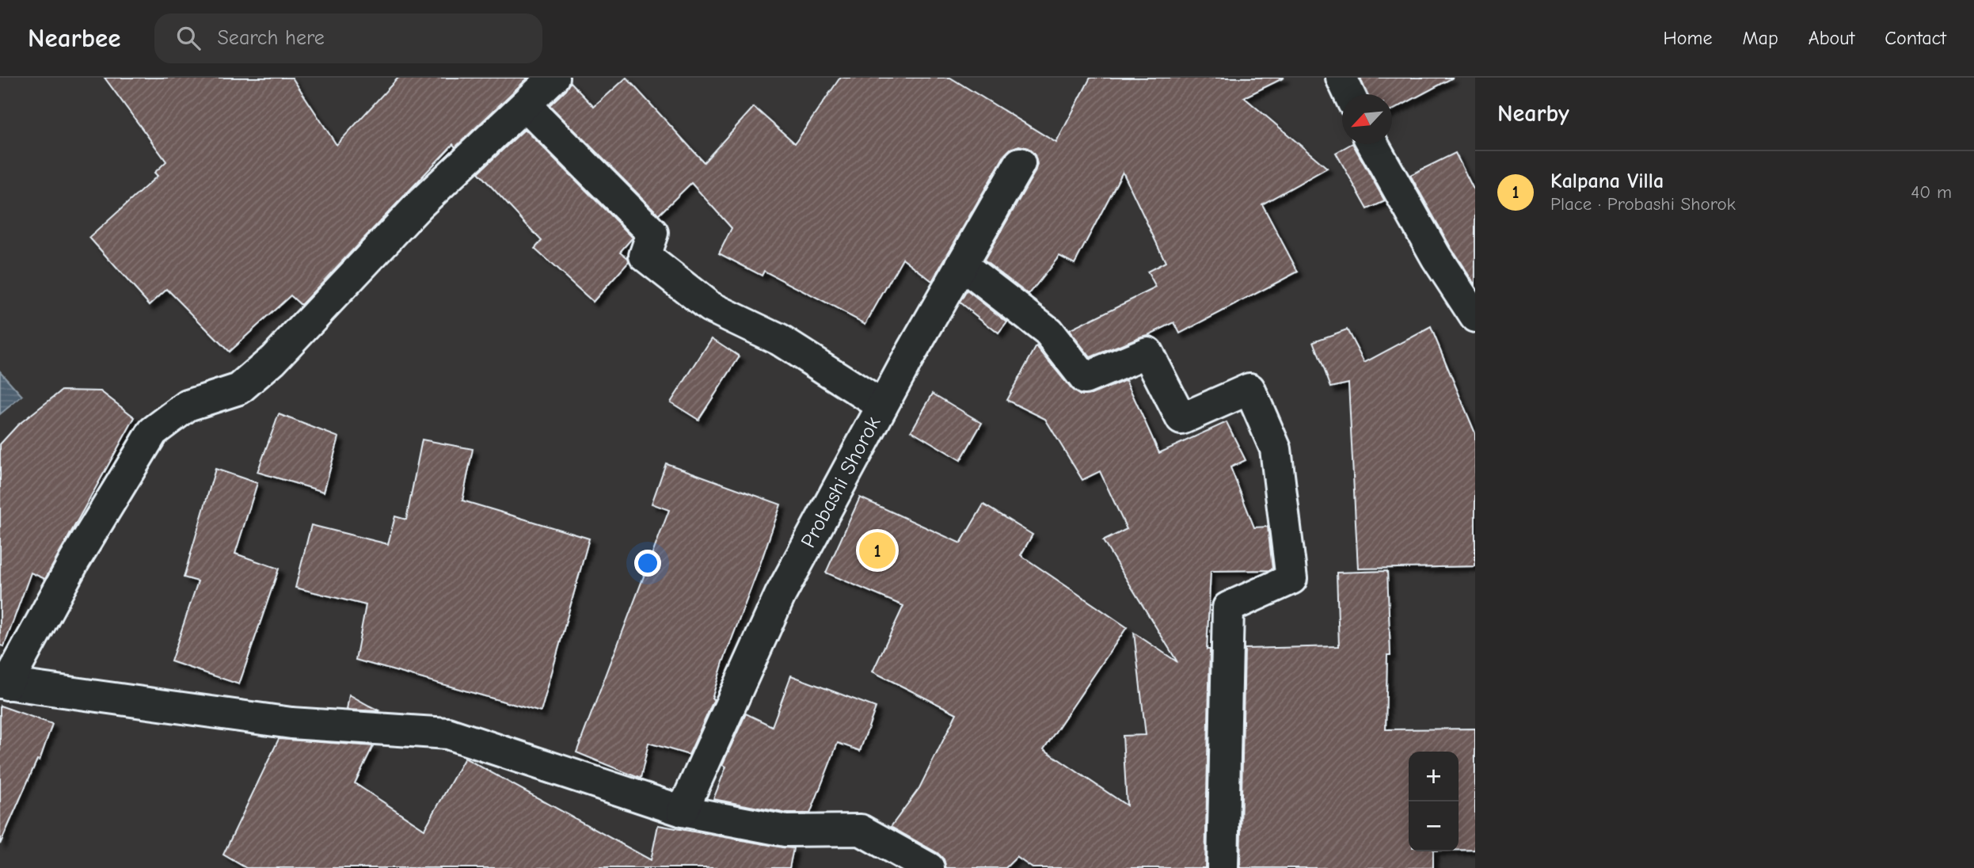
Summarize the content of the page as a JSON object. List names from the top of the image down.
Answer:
{
  "streets": {
    "street": ["Probashi Shorok"]
  },
  "north": "bottom left",
  "page": {
    "header": "Nearbee",
    "search": "Search here",
    "nav": [
      "Home",
      "Map",
      "About",
      "Contact"
    ],
    "heading": "Nearby",
    "list": [
      {
        "mark": "1",
        "name": "Kalpana Villa",
        "note": "Place · Probashi Shorok",
        "value": "40 m"
      }
    ],
    "pins": "1",
    "map_buttons": ["+", "−"]
  }
}
